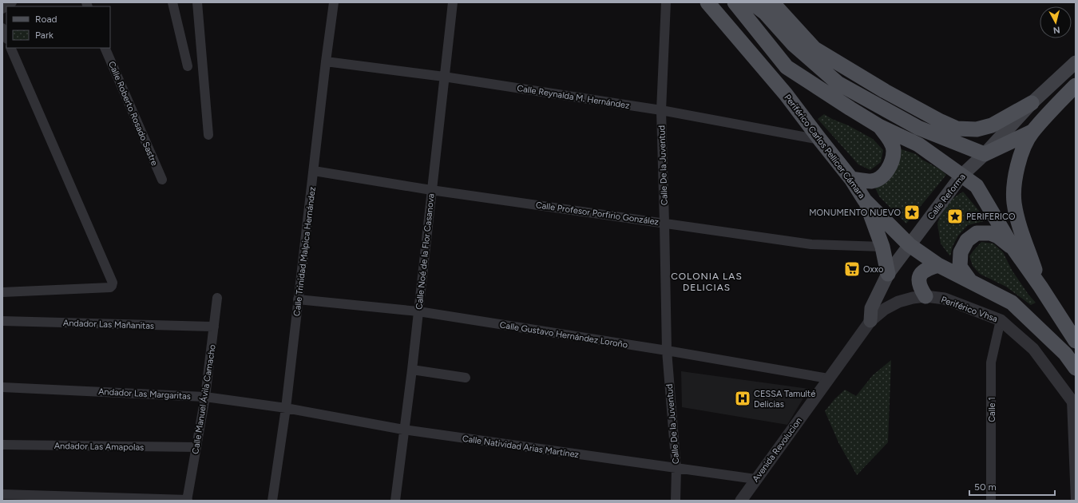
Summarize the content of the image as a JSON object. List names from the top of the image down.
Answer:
{
  "streets": {
    "main road": ["Periférico Carlos Pellicer Cámara", "Calle Reforma"],
    "street": [
      "Calle Reynalda M. Hernández",
      "Calle Roberto Rosado Sastre",
      "Calle De la Juventud",
      "Calle Profesor Porfirio González",
      "Calle Trinidad Malpica Hernández",
      "Calle Noé de la Flor Casanova",
      "Periférico Vhsa",
      "Andador Las Mañanitas",
      "Calle Gustavo Hernández Loroño",
      "Andador Las Margaritas",
      "Calle Manuel Ávila Camacho",
      "Calle 1",
      "Andador Las Amapolas",
      "Calle Natividad Arias Martínez",
      "Avenida Revolucion"
    ]
  },
  "crossings": [
    ["Calle Reynalda M. Hernández", "Periférico Carlos Pellicer Cámara"],
    ["Calle Reynalda M. Hernández", "Calle De la Juventud"],
    ["Calle Reynalda M. Hernández", "Calle Trinidad Malpica Hernández"],
    ["Calle Reynalda M. Hernández", "Calle Noé de la Flor Casanova"],
    ["Periférico Carlos Pellicer Cámara", "Calle Reforma"],
    ["Calle De la Juventud", "Calle Profesor Porfirio González"],
    ["Calle De la Juventud", "Calle Gustavo Hernández Loroño"],
    ["Calle De la Juventud", "Calle Natividad Arias Martínez"],
    ["Calle Reforma", "Periférico Vhsa"],
    ["Calle Reforma", "Avenida Revolucion"],
    ["Calle Profesor Porfirio González", "Calle Trinidad Malpica Hernández"],
    ["Calle Profesor Porfirio González", "Calle Noé de la Flor Casanova"],
    ["Calle Trinidad Malpica Hernández", "Calle Gustavo Hernández Loroño"],
    ["Calle Trinidad Malpica Hernández", "Andador Las Margaritas"],
    ["Calle Trinidad Malpica Hernández", "Calle Natividad Arias Martínez"],
    ["Calle Noé de la Flor Casanova", "Calle Gustavo Hernández Loroño"],
    ["Calle Noé de la Flor Casanova", "Calle Natividad Arias Martínez"],
    ["Periférico Vhsa", "Calle 1"],
    ["Periférico Vhsa", "Avenida Revolucion"],
    ["Andador Las Mañanitas", "Calle Manuel Ávila Camacho"],
    ["Calle Gustavo Hernández Loroño", "Avenida Revolucion"],
    ["Andador Las Margaritas", "Calle Manuel Ávila Camacho"],
    ["Andador Las Margaritas", "Calle Natividad Arias Martínez"],
    ["Calle Manuel Ávila Camacho", "Andador Las Amapolas"],
    ["Calle Natividad Arias Martínez", "Avenida Revolucion"]
  ],
  "districts": ["COLONIA LAS DELICIAS"],
  "places": {
    "place": ["MONUMENTO NUEVO", "PERIFERICO"],
    "supermarket": ["Oxxo"],
    "hospital": ["CESSA Tamulté Delicias"]
  },
  "legend": ["Road", "Park"],
  "scale_bar": "50 m",
  "north": "bottom"
}
